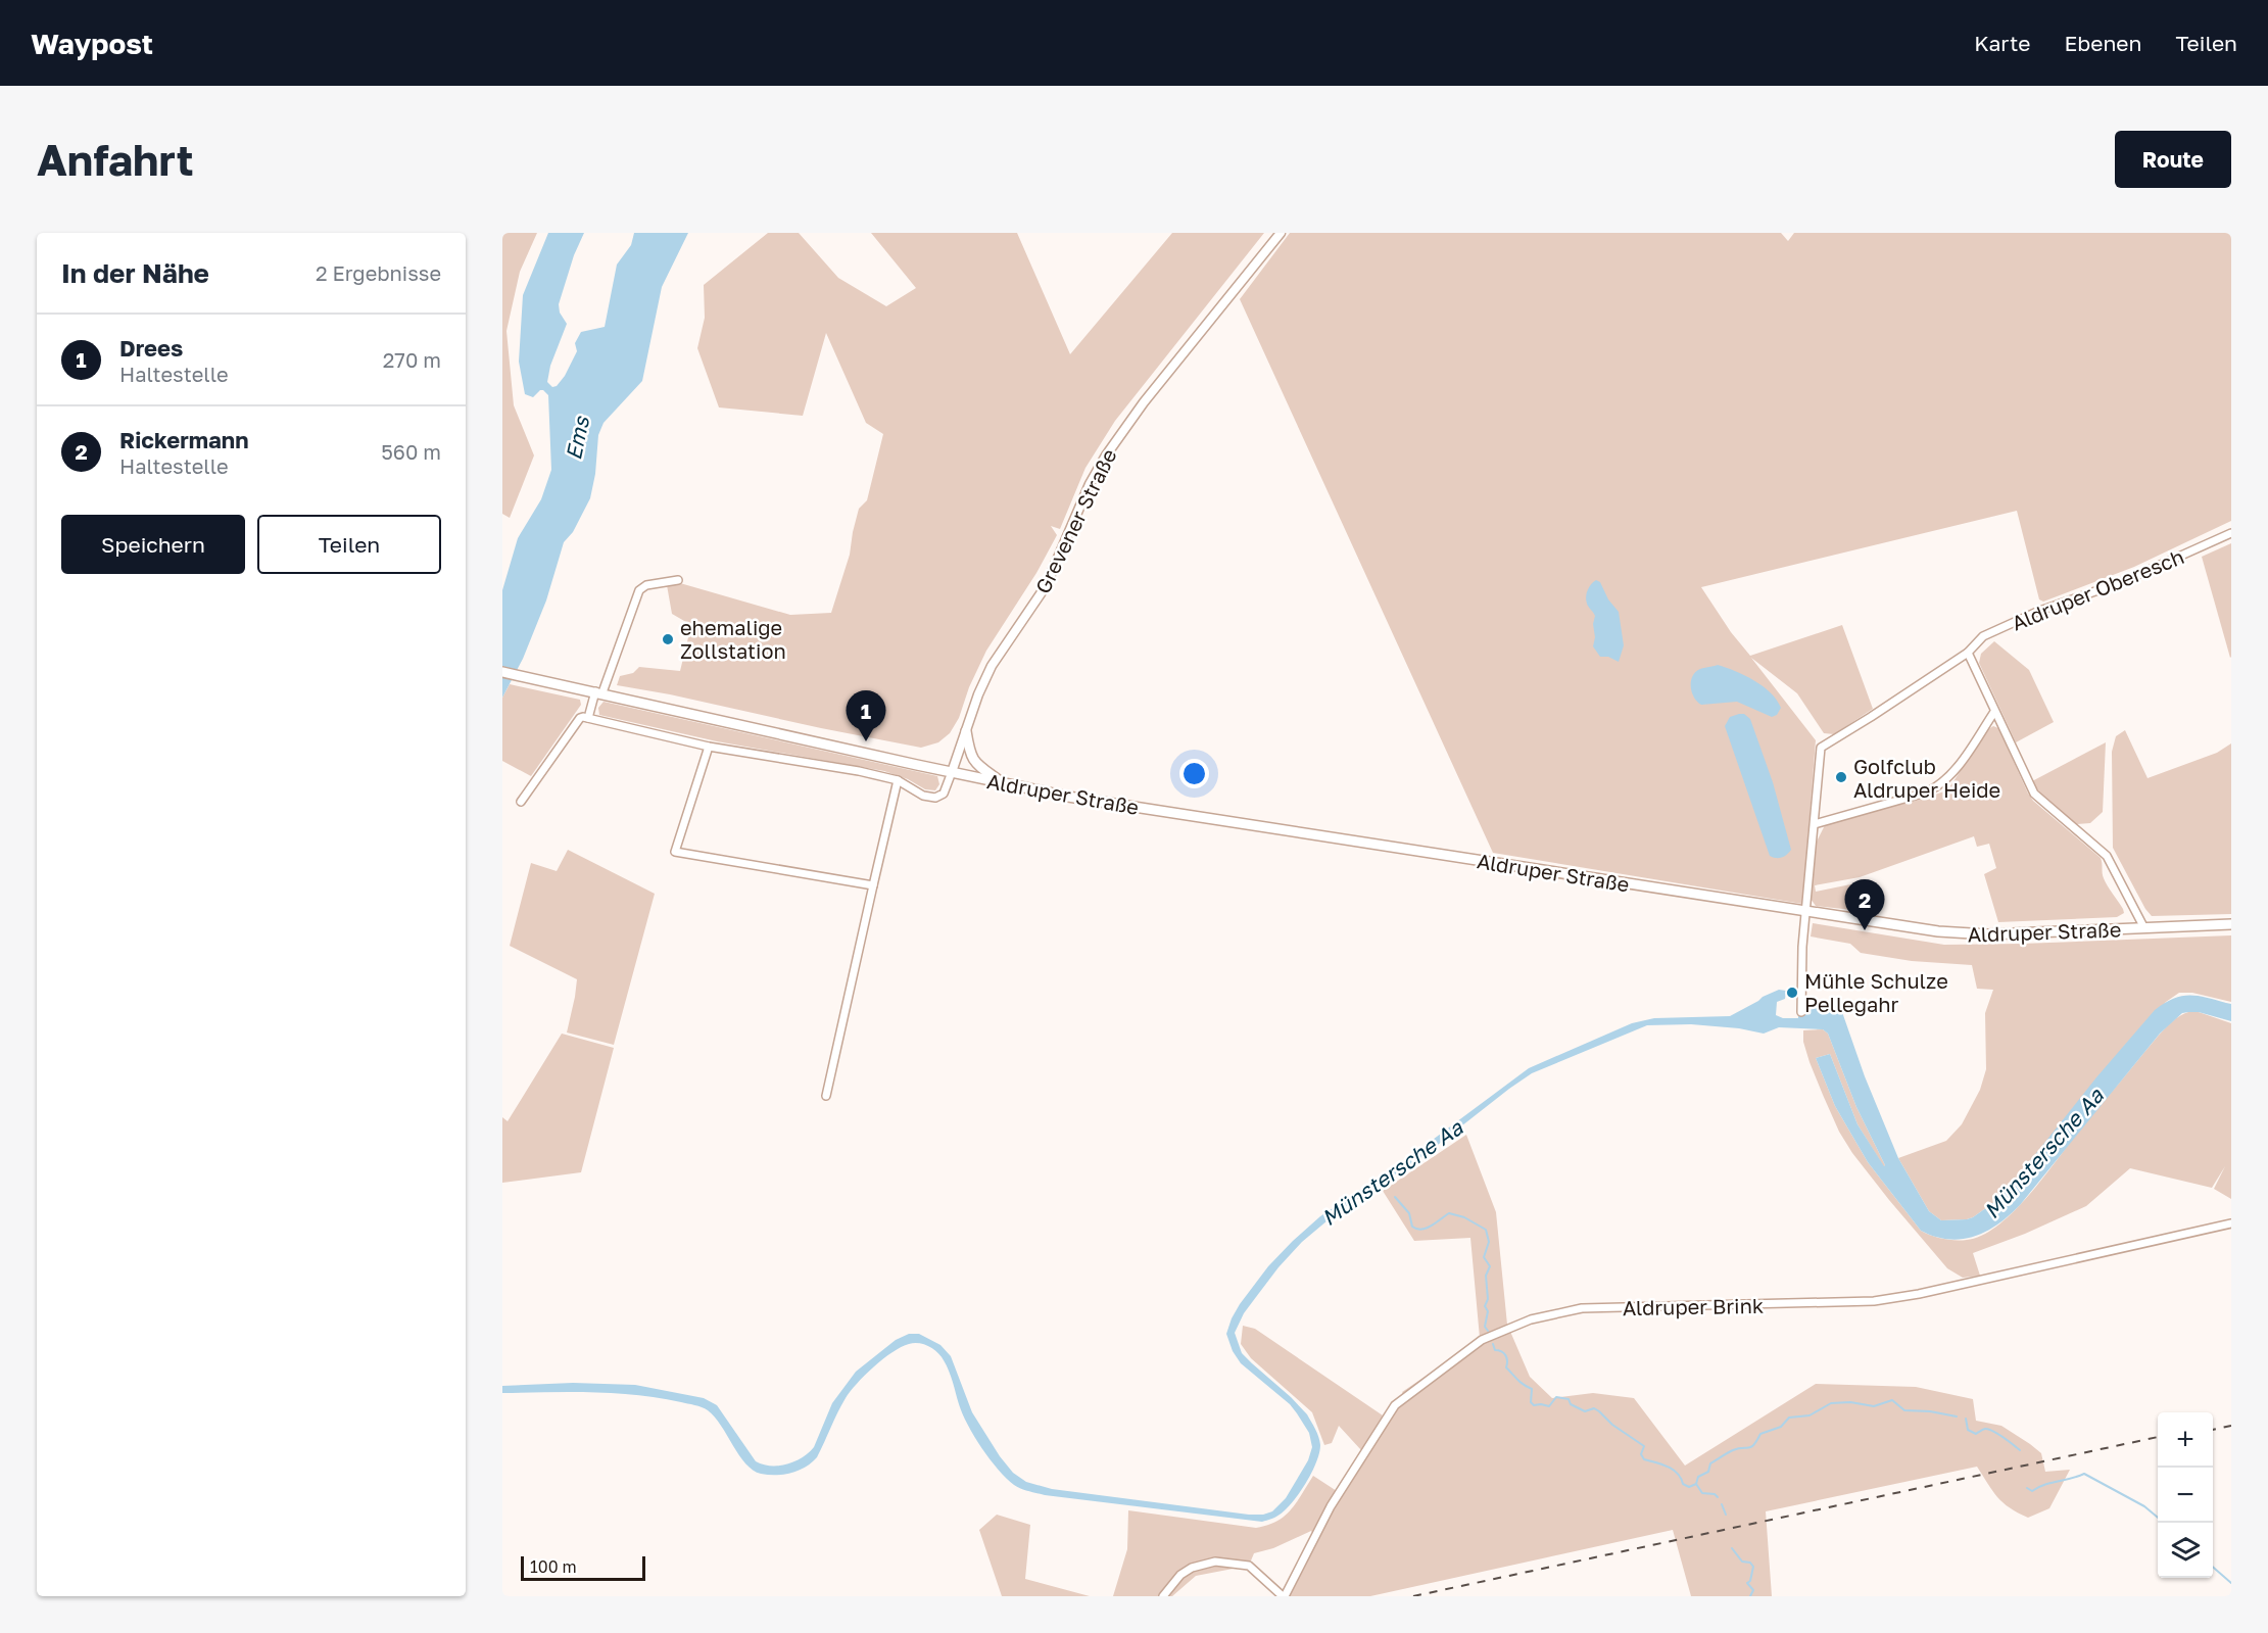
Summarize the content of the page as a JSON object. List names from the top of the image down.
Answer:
{
  "streets": {
    "main road": ["Aldruper Straße"],
    "street": ["Grevener Straße", "Aldruper Oberesch", "Aldruper Brink"]
  },
  "crossings": [
    ["Grevener Straße", "Aldruper Straße"],
    ["Aldruper Oberesch", "Aldruper Straße"]
  ],
  "water": ["Ems", "Münstersche Aa"],
  "places": ["ehemalige Zollstation", "Golfclub Aldruper Heide", "Mühle Schulze Pellegahr"],
  "scale_bar": "100 m",
  "page": {
    "header": "Waypost",
    "nav": ["Karte", "Ebenen", "Teilen"],
    "buttons": [
      "Route",
      ["Speichern", "Teilen"]
    ],
    "title": "Anfahrt",
    "heading": ["In der Nähe", "2 Ergebnisse"],
    "list": [
      {
        "mark": "1",
        "name": "Drees",
        "note": "Haltestelle",
        "value": "270 m"
      },
      {
        "mark": "2",
        "name": "Rickermann",
        "note": "Haltestelle",
        "value": "560 m"
      }
    ],
    "pins": ["1", "2"],
    "map_buttons": ["+", "−"],
    "scale": "100 m"
  }
}
